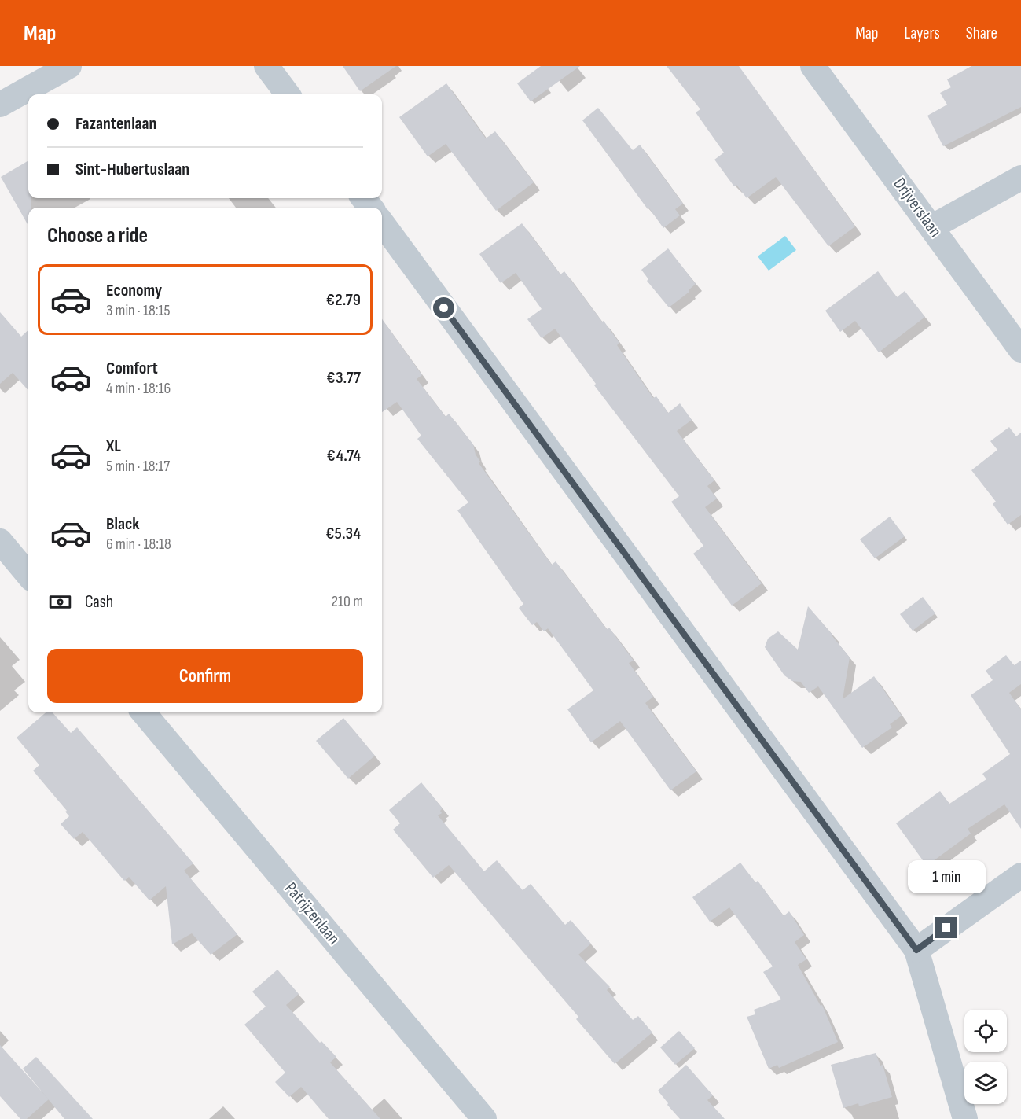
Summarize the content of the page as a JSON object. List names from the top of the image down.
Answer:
{
  "streets": {
    "street": ["Drijverslaan", "Patrijzenlaan"]
  },
  "page": {
    "header": "Map",
    "nav": ["Map", "Layers", "Share"],
    "banner": ["Fazantenlaan", "Sint-Hubertuslaan"],
    "heading": "Choose a ride",
    "list": [
      {
        "name": "Economy",
        "note": "3 min · 18:15",
        "value": "€2.79"
      },
      {
        "name": "Comfort",
        "note": "4 min · 18:16",
        "value": "€3.77"
      },
      {
        "name": "XL",
        "note": "5 min · 18:17",
        "value": "€4.74"
      },
      {
        "name": "Black",
        "note": "6 min · 18:18",
        "value": "€5.34"
      }
    ],
    "pay": ["Cash", "210 m"],
    "buttons": "Confirm",
    "bubble": "1 min"
  }
}
